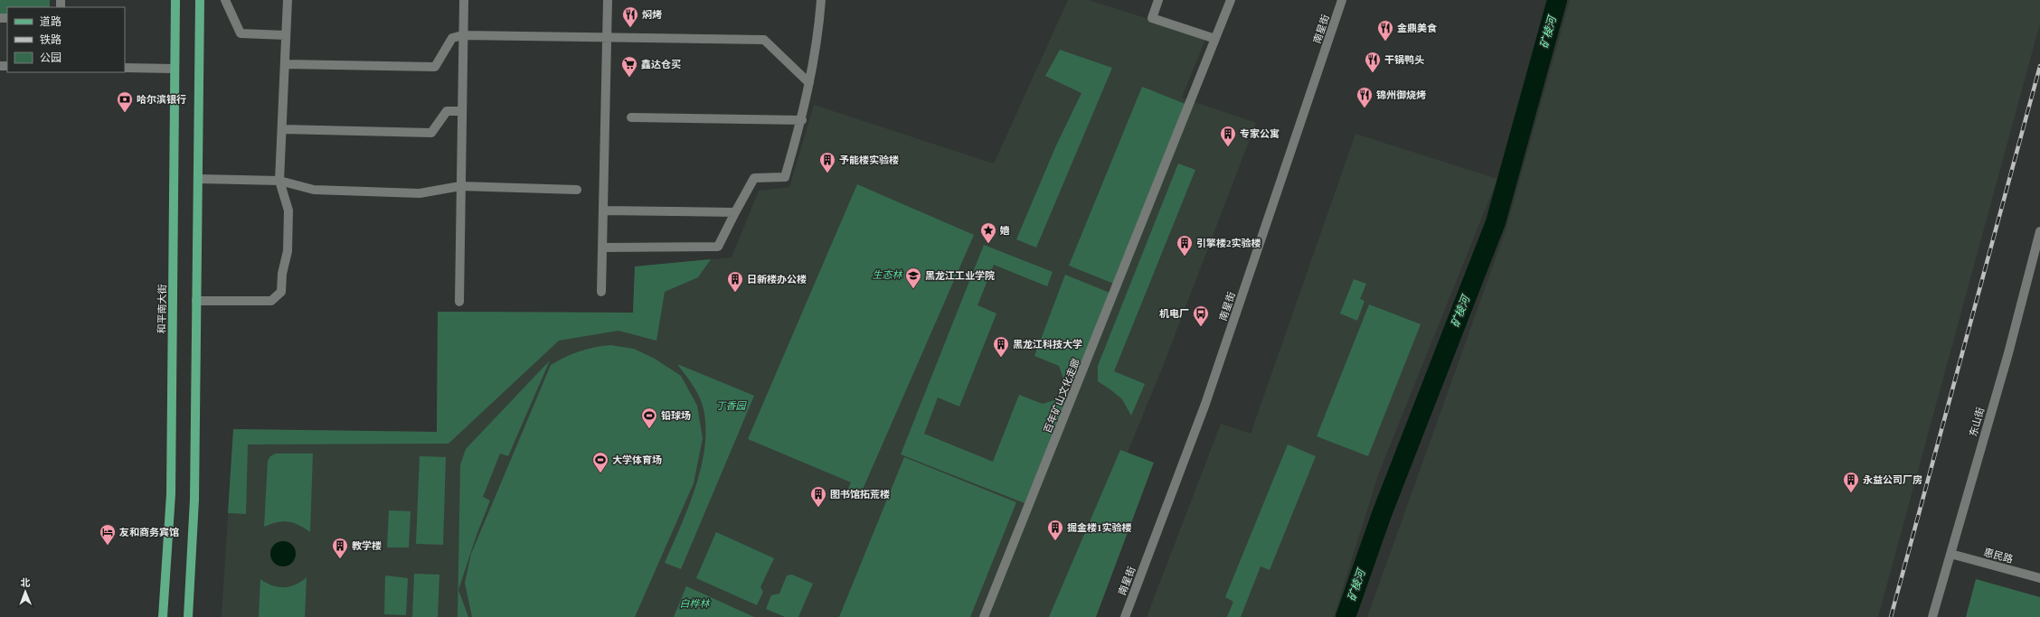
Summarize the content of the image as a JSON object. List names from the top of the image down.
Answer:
{
  "streets": {
    "main road": ["和平南大街"],
    "street": [
      "南星街",
      "百年矿山文化走廊",
      "东山街",
      "惠民路"
    ]
  },
  "crossings": [
    ["东山街", "惠民路"]
  ],
  "water": ["矿棱河"],
  "parks": ["生态林", "丁香园", "白桦林"],
  "places": {
    "restaurant": [
      "焖烤",
      "金鼎美食",
      "干锅鸭头",
      "锦州御烧烤"
    ],
    "supermarket": ["鑫达仓买"],
    "bank": ["哈尔滨银行"],
    "building": [
      "专家公寓",
      "予能楼实验楼",
      "引擎楼2实验楼",
      "日新楼办公楼",
      "黑龙江科技大学",
      "永益公司厂房",
      "图书馆拓荒楼",
      "掘金楼1实验楼",
      "教学楼"
    ],
    "place": ["嬉"],
    "school or university": ["黑龙江工业学院"],
    "bus stop": ["机电厂"],
    "sports": ["铅球场", "大学体育场"],
    "hotel": ["友和商务宾馆"]
  },
  "legend": ["道路", "铁路", "公园"],
  "north": "top"
}
